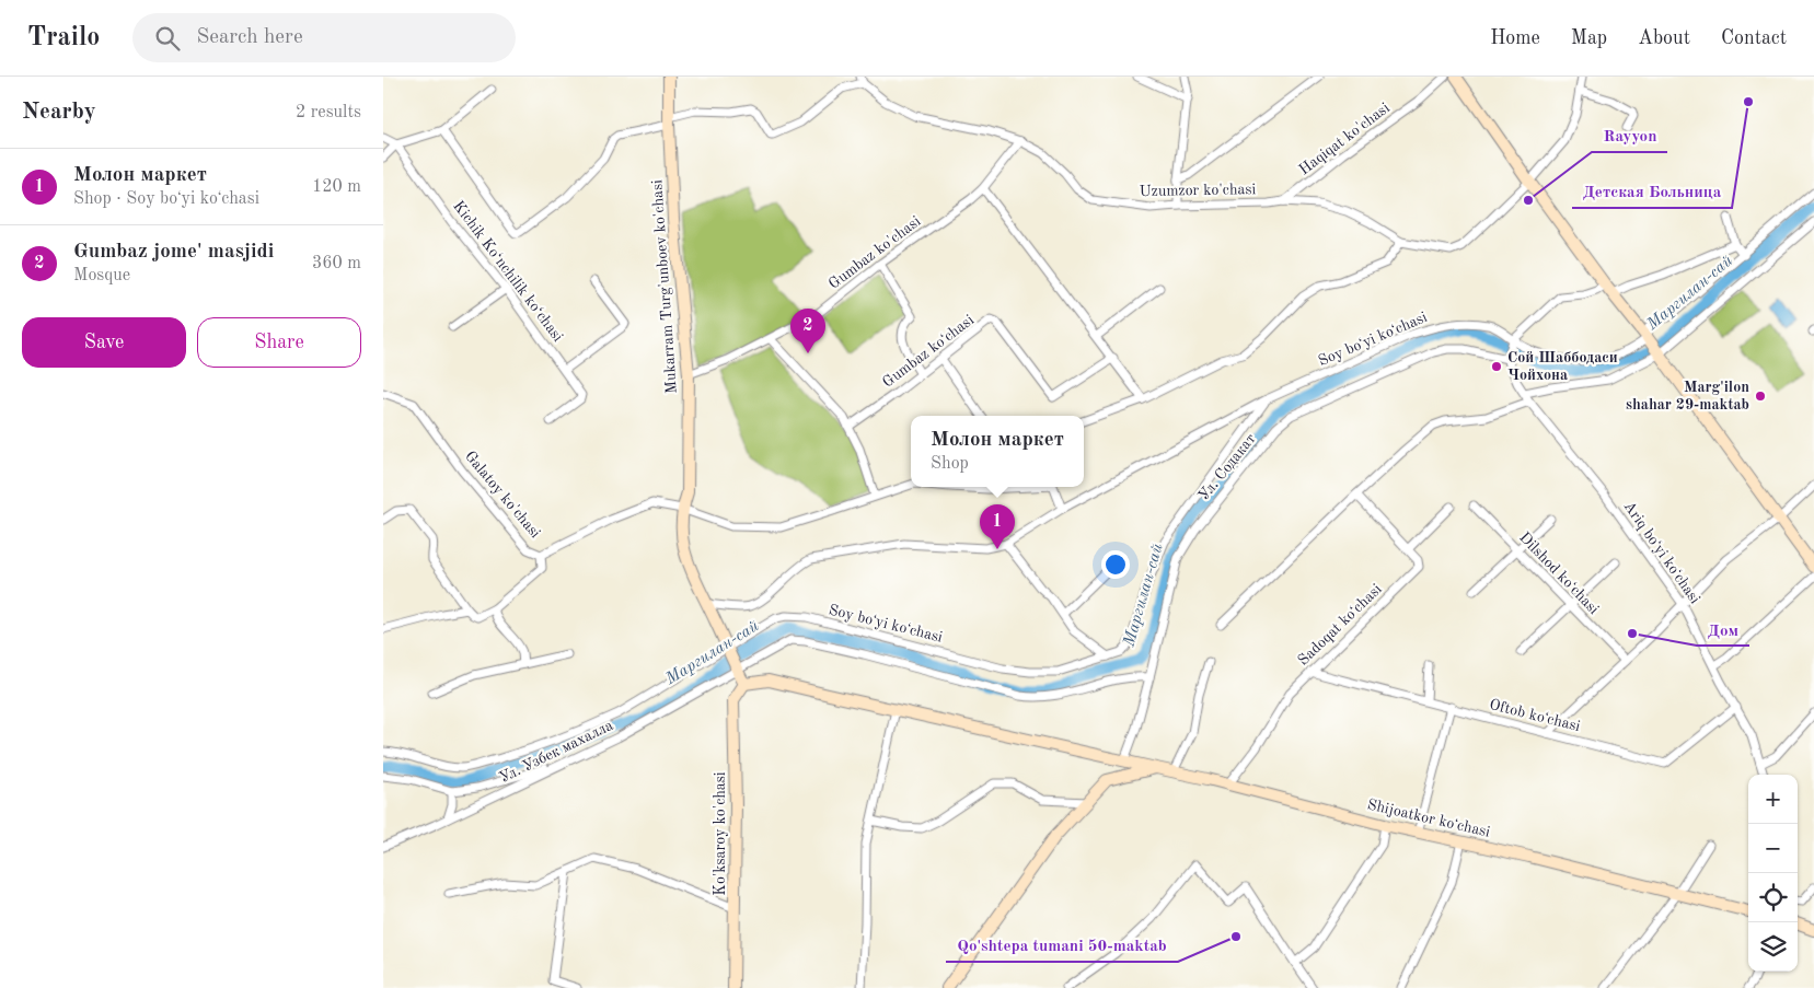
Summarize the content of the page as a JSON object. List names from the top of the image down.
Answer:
{
  "streets": {
    "street": [
      "Haqiqat ko'chasi",
      "Uzumzor ko'chasi",
      "Gumbaz ko'chasi",
      "Kichik Ko‘nchilik ko‘chasi",
      "Mukarram Turg'unboev ko'chasi",
      "Soy boʻyi koʻchasi",
      "Gumbaz koʻchasi",
      "Ул. Содакат",
      "Galatoy ko'chasi",
      "Ariq boʻyi koʻchasi",
      "Dilshod koʻchasi",
      "Sadoqat koʻchasi",
      "Oftob koʻchasi",
      "Ул. Узбек махалла",
      "Shijoatkor koʻchasi",
      "Ko'ksaroy ko'chasi"
    ]
  },
  "crossings": [
    ["Haqiqat ko'chasi", "Uzumzor ko'chasi"],
    ["Uzumzor ko'chasi", "Gumbaz ko'chasi"],
    ["Gumbaz ko'chasi", "Mukarram Turg'unboev ko'chasi"],
    ["Mukarram Turg'unboev ko'chasi", "Soy boʻyi koʻchasi"],
    ["Mukarram Turg'unboev ko'chasi", "Galatoy ko'chasi"],
    ["Mukarram Turg'unboev ko'chasi", "Ул. Узбек махалла"],
    ["Mukarram Turg'unboev ko'chasi", "Ko'ksaroy ko'chasi"],
    ["Ул. Содакат", "Ariq boʻyi koʻchasi"],
    ["Ул. Содакат", "Ул. Узбек махалла"],
    ["Ariq boʻyi koʻchasi", "Oftob koʻchasi"],
    ["Sadoqat koʻchasi", "Oftob koʻchasi"],
    ["Sadoqat koʻchasi", "Shijoatkor koʻchasi"]
  ],
  "water": ["Маргилан-сай"],
  "places": [
    "Детская Больница",
    "Rayyon",
    "Сой Шаббодаси Чойхона",
    "Marg'ilon shahar 29-maktab",
    "Дом",
    "Qo'shtepa tumani 50-maktab"
  ],
  "page": {
    "header": "Trailo",
    "search": "Search here",
    "nav": [
      "Home",
      "Map",
      "About",
      "Contact"
    ],
    "heading": ["Nearby", "2 results"],
    "list": [
      {
        "mark": "1",
        "name": "Молон маркет",
        "note": "Shop · Soy boʻyi koʻchasi",
        "value": "120 m"
      },
      {
        "mark": "2",
        "name": "Gumbaz jome' masjidi",
        "note": "Mosque",
        "value": "360 m"
      }
    ],
    "buttons": ["Save", "Share"],
    "pins": ["2", "1"],
    "popup": ["Молон маркет", "Shop"],
    "map_buttons": ["+", "−"]
  }
}
